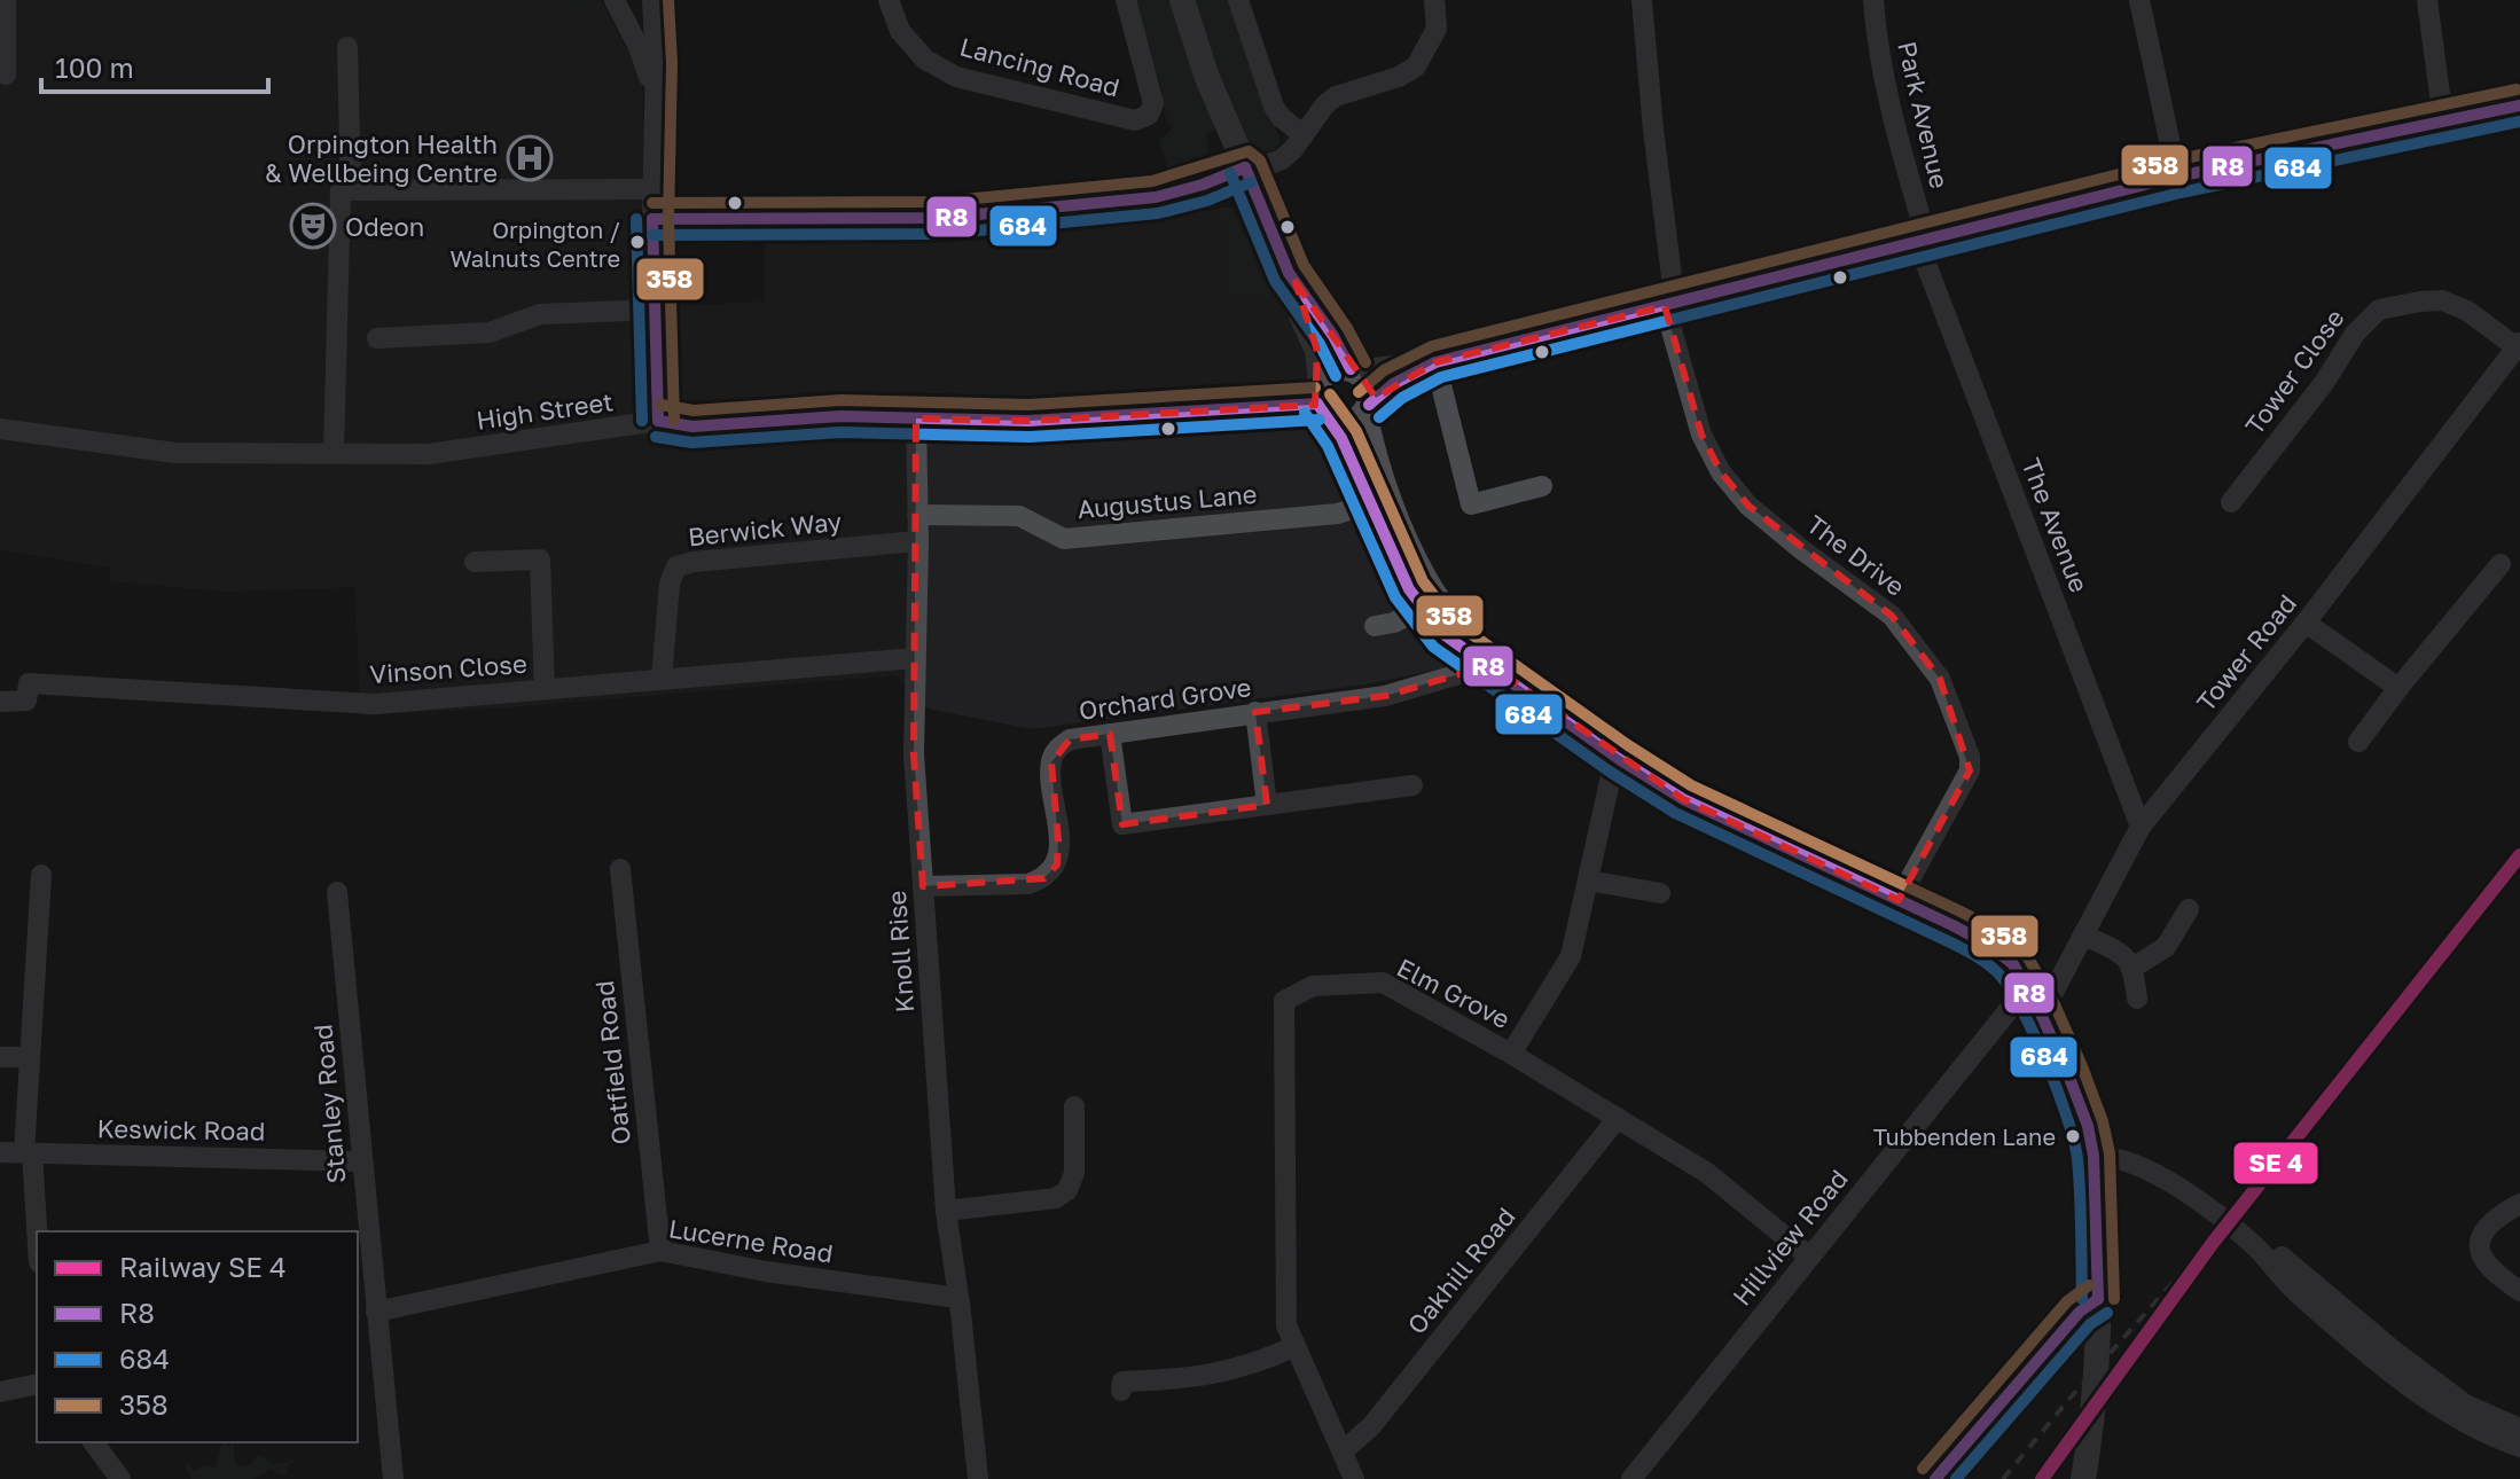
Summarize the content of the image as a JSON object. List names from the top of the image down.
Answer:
{
  "streets": {
    "street": [
      "Lancing Road",
      "Park Avenue",
      "Tower Close",
      "High Street",
      "Augustus Lane",
      "The Avenue",
      "Berwick Way",
      "The Drive",
      "Tower Road",
      "Vinson Close",
      "Orchard Grove",
      "Knoll Rise",
      "Elm Grove",
      "Oatfield Road",
      "Stanley Road",
      "Keswick Road",
      "Hillview Road",
      "Lucerne Road",
      "Oakhill Road"
    ]
  },
  "crossings": [
    ["Park Avenue", "The Avenue"],
    ["Tower Close", "Tower Road"],
    ["High Street", "Knoll Rise"],
    ["Augustus Lane", "Knoll Rise"],
    ["The Avenue", "Tower Road"],
    ["Berwick Way", "Vinson Close"],
    ["Berwick Way", "Knoll Rise"],
    ["Vinson Close", "Knoll Rise"],
    ["Orchard Grove", "Knoll Rise"],
    ["Knoll Rise", "Lucerne Road"],
    ["Elm Grove", "Hillview Road"],
    ["Elm Grove", "Oakhill Road"],
    ["Oatfield Road", "Lucerne Road"],
    ["Stanley Road", "Keswick Road"],
    ["Stanley Road", "Lucerne Road"]
  ],
  "places": {
    "hospital": ["Orpington Health & Wellbeing Centre"],
    "theatre": ["Odeon"],
    "other": ["Orpington / Walnuts Centre", "Tubbenden Lane"]
  },
  "lines": ["transit line 358", "transit line R8", "transit line 684"],
  "legend": [
    "Railway SE 4",
    "R8",
    "684",
    "358"
  ],
  "scale_bar": "100 m"
}
